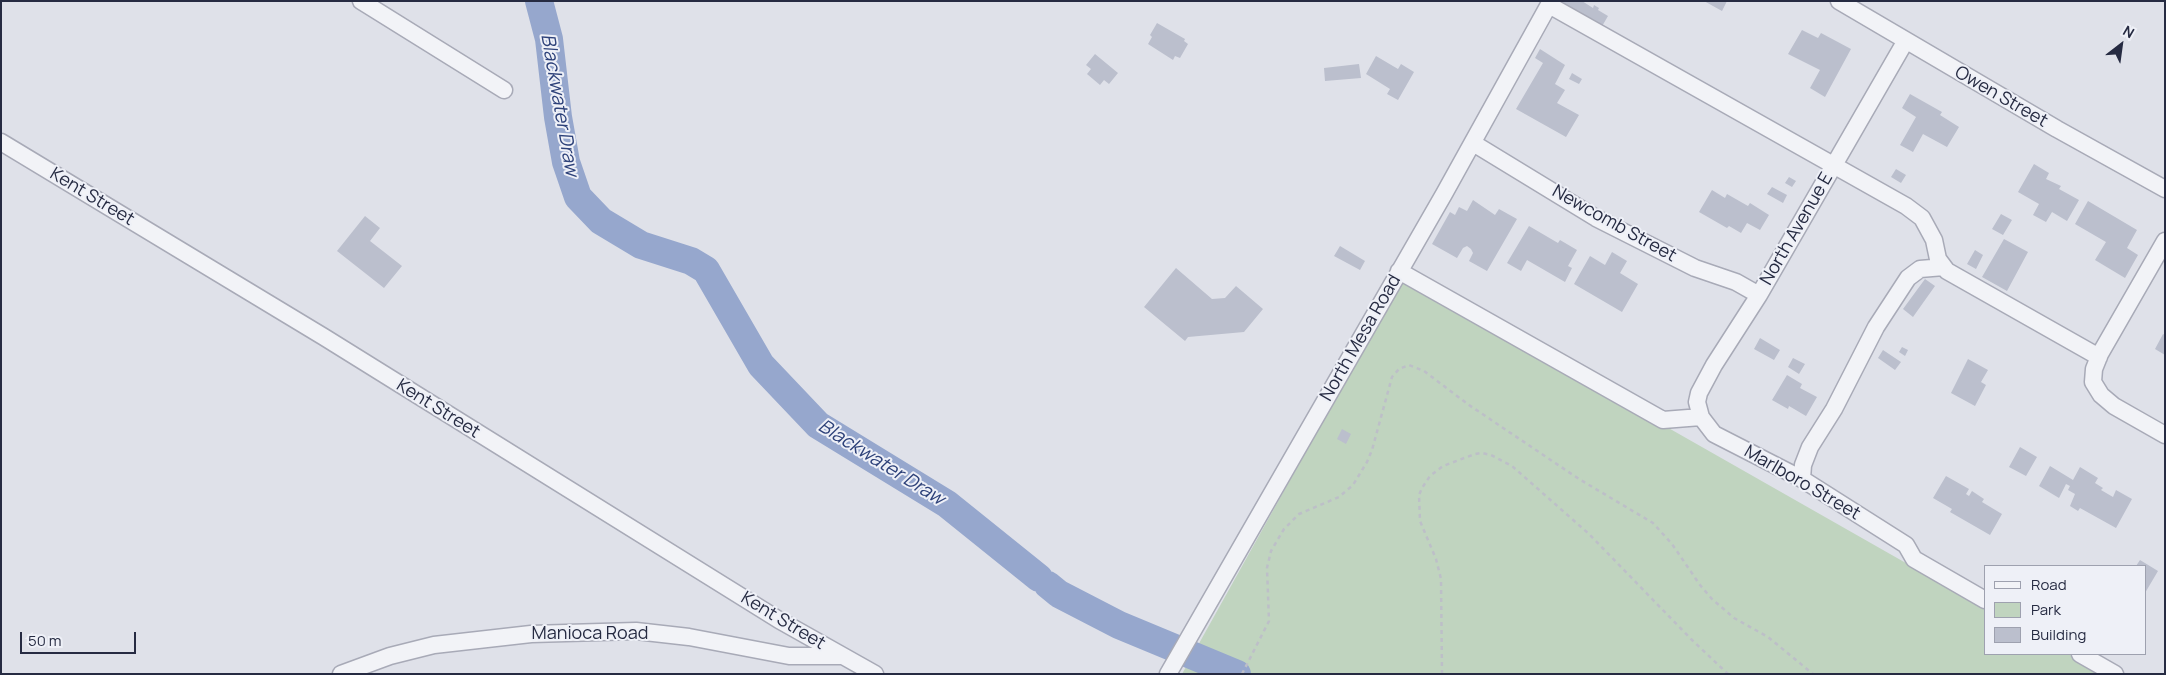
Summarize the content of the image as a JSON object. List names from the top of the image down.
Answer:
{
  "streets": {
    "street": [
      "Owen Street",
      "Kent Street",
      "Newcomb Street",
      "North Avenue E",
      "North Mesa Road",
      "Marlboro Street",
      "Manioca Road"
    ]
  },
  "crossings": [
    ["Owen Street", "North Avenue E"],
    ["Kent Street", "Manioca Road"],
    ["Newcomb Street", "North Avenue E"],
    ["Newcomb Street", "North Mesa Road"],
    ["North Avenue E", "Marlboro Street"]
  ],
  "water": ["Blackwater Draw"],
  "legend": ["Road", "Park", "Building"],
  "scale_bar": "50 m",
  "north": "top right"
}
